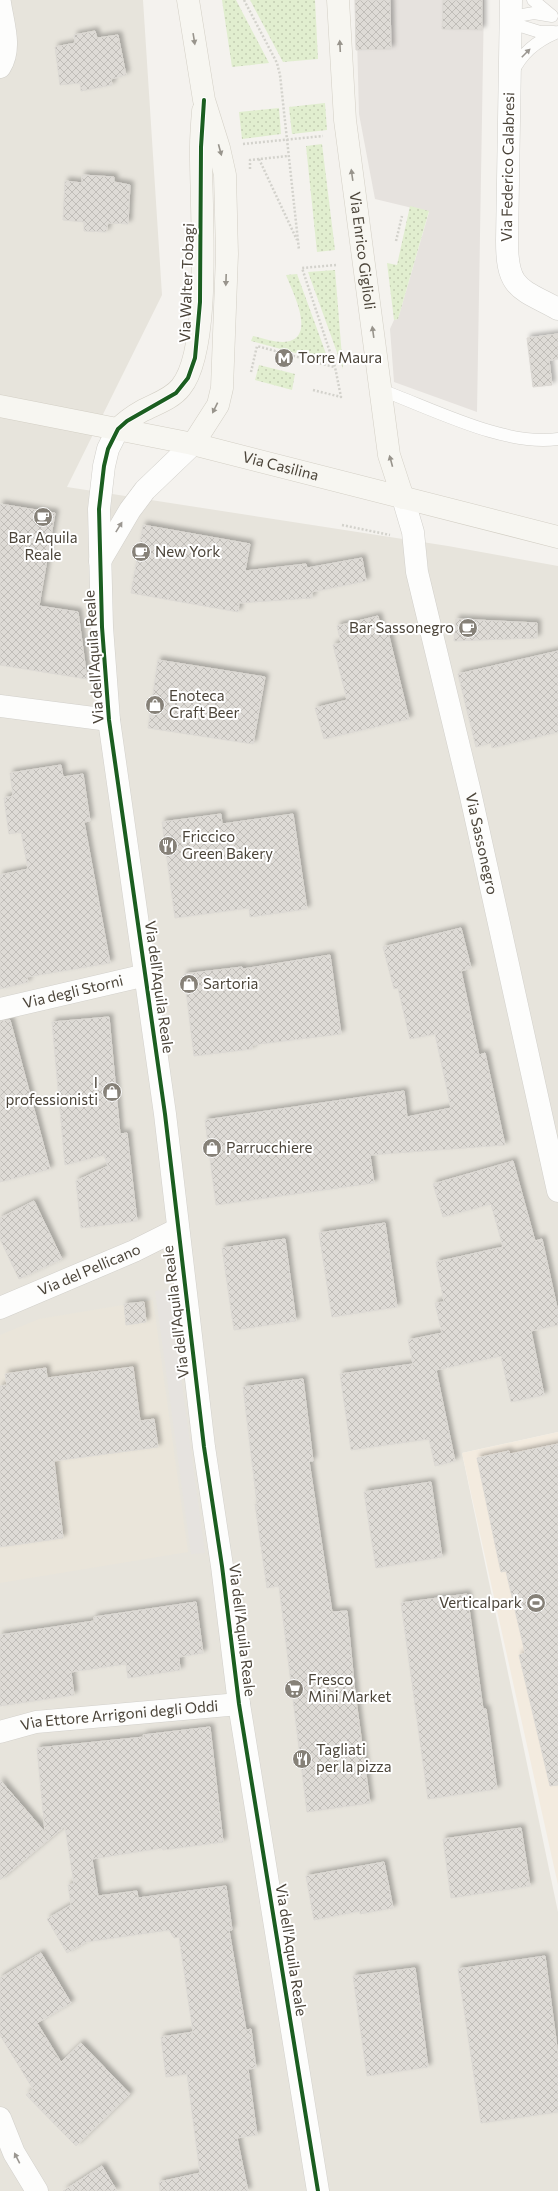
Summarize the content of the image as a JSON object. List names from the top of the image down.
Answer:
{
  "streets": {
    "street": [
      "Via Federico Calabresi",
      "Via Enrico Giglioli",
      "Via Walter Tobagi",
      "Via Casilina",
      "Via dell'Aquila Reale",
      "Via Sassonegro",
      "Via degli Storni",
      "Via del Pellicano",
      "Via Ettore Arrigoni degli Oddi"
    ]
  },
  "crossings": [
    ["Via Enrico Giglioli", "Via Casilina"],
    ["Via Enrico Giglioli", "Via Sassonegro"],
    ["Via Walter Tobagi", "Via Casilina"],
    ["Via Walter Tobagi", "Via dell'Aquila Reale"],
    ["Via Casilina", "Via dell'Aquila Reale"],
    ["Via Casilina", "Via Sassonegro"],
    ["Via dell'Aquila Reale", "Via degli Storni"],
    ["Via dell'Aquila Reale", "Via del Pellicano"],
    ["Via dell'Aquila Reale", "Via Ettore Arrigoni degli Oddi"]
  ],
  "one_way": ["Via Enrico Giglioli", "Via Walter Tobagi"],
  "places": {
    "metro station": ["Torre Maura"],
    "cafe": ["Bar Aquila Reale", "New York", "Bar Sassonegro"],
    "shop": [
      "Enoteca Craft Beer",
      "Sartoria",
      "I professionisti",
      "Parrucchiere"
    ],
    "restaurant": ["Friccico Green Bakery", "Tagliati per la pizza"],
    "sports": ["Verticalpark"],
    "supermarket": ["Fresco Mini Market"]
  }
}
